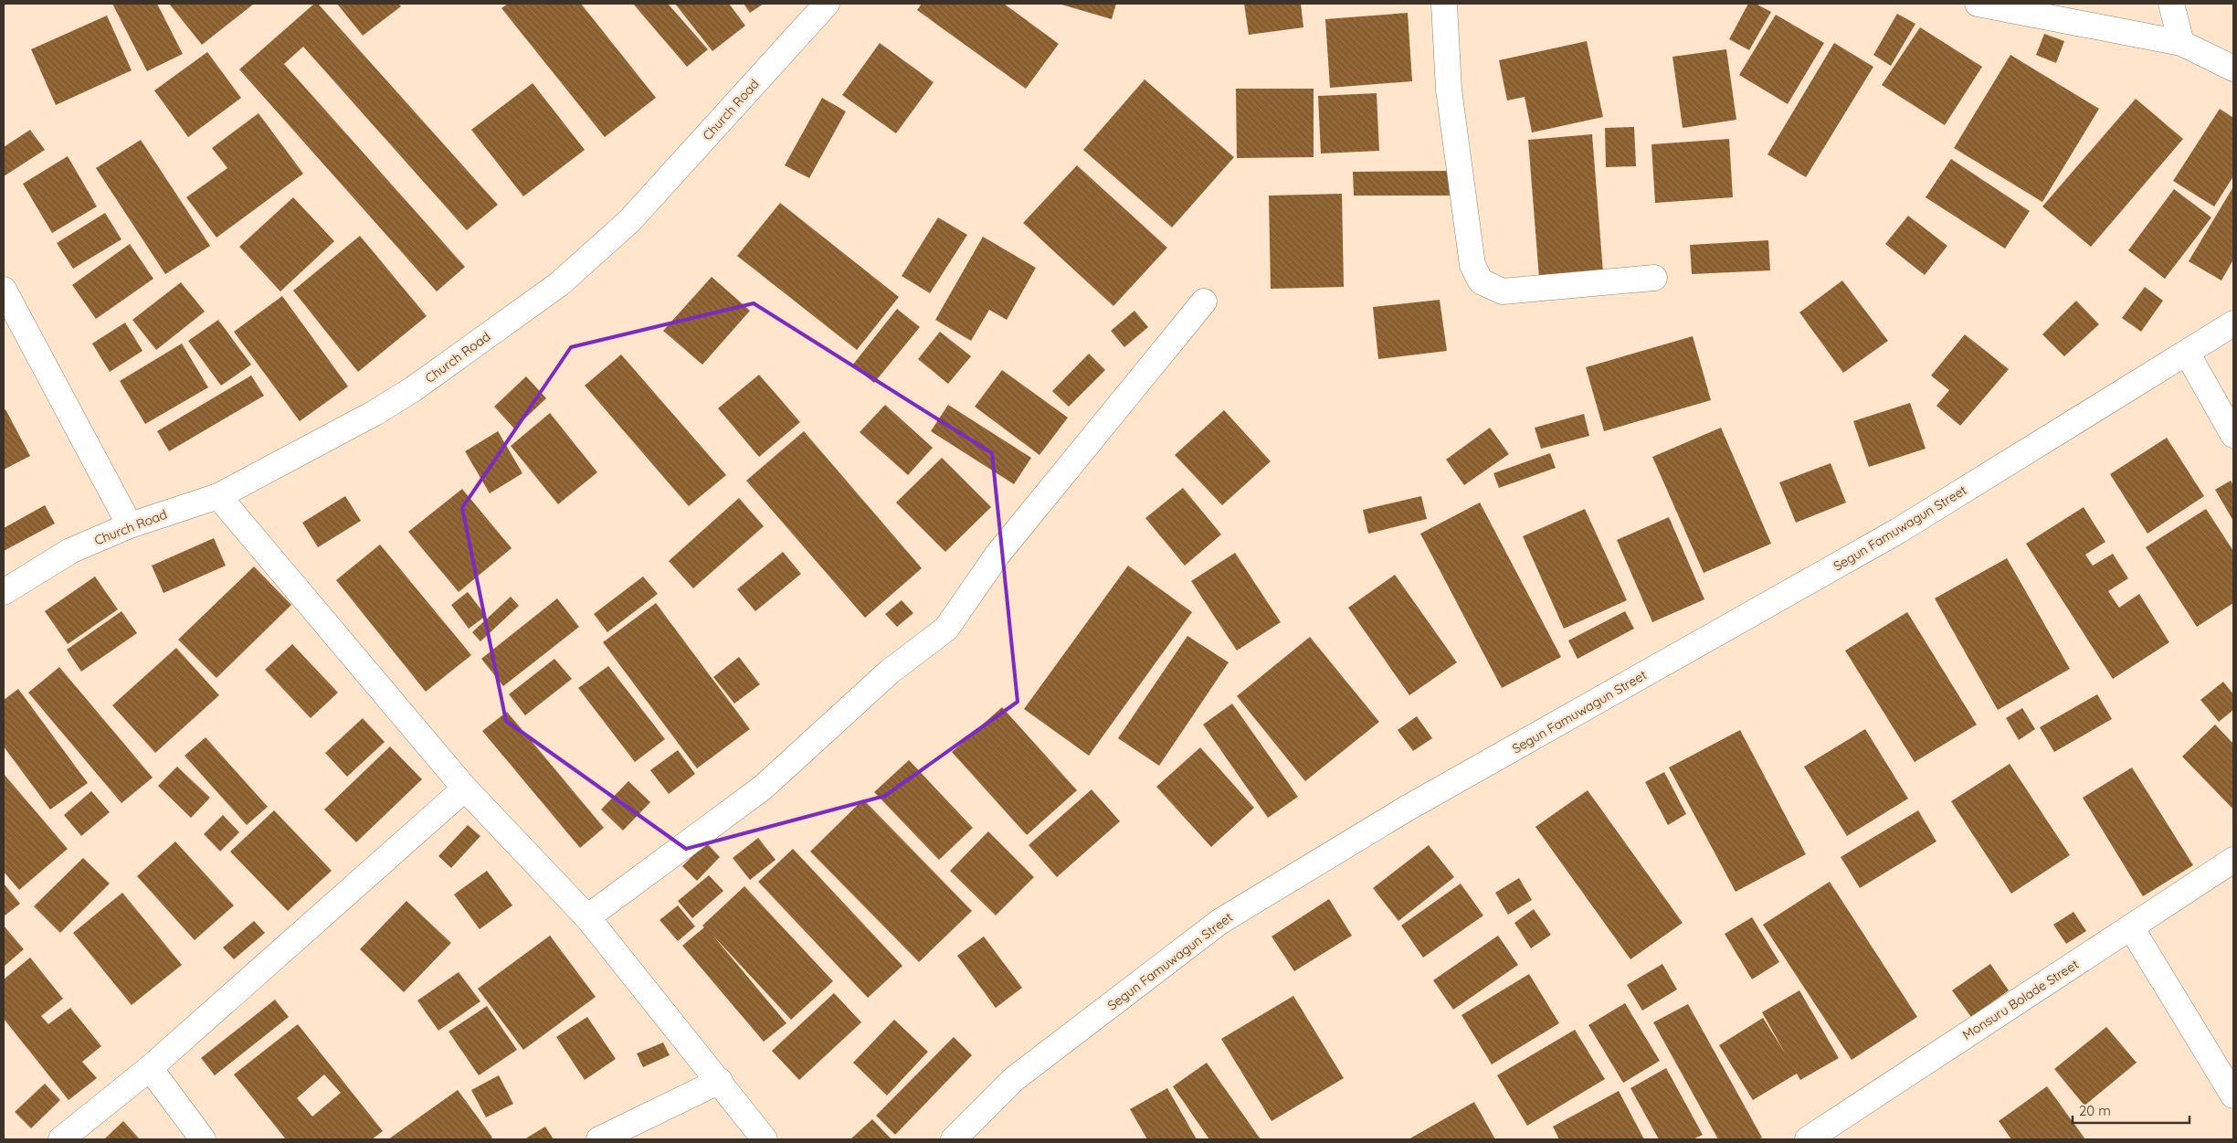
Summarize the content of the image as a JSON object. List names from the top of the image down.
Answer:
{
  "streets": {
    "street": ["Church Road", "Segun Famuwagun Street", "Monsuru Bolade Street"]
  },
  "scale_bar": "20 m"
}
